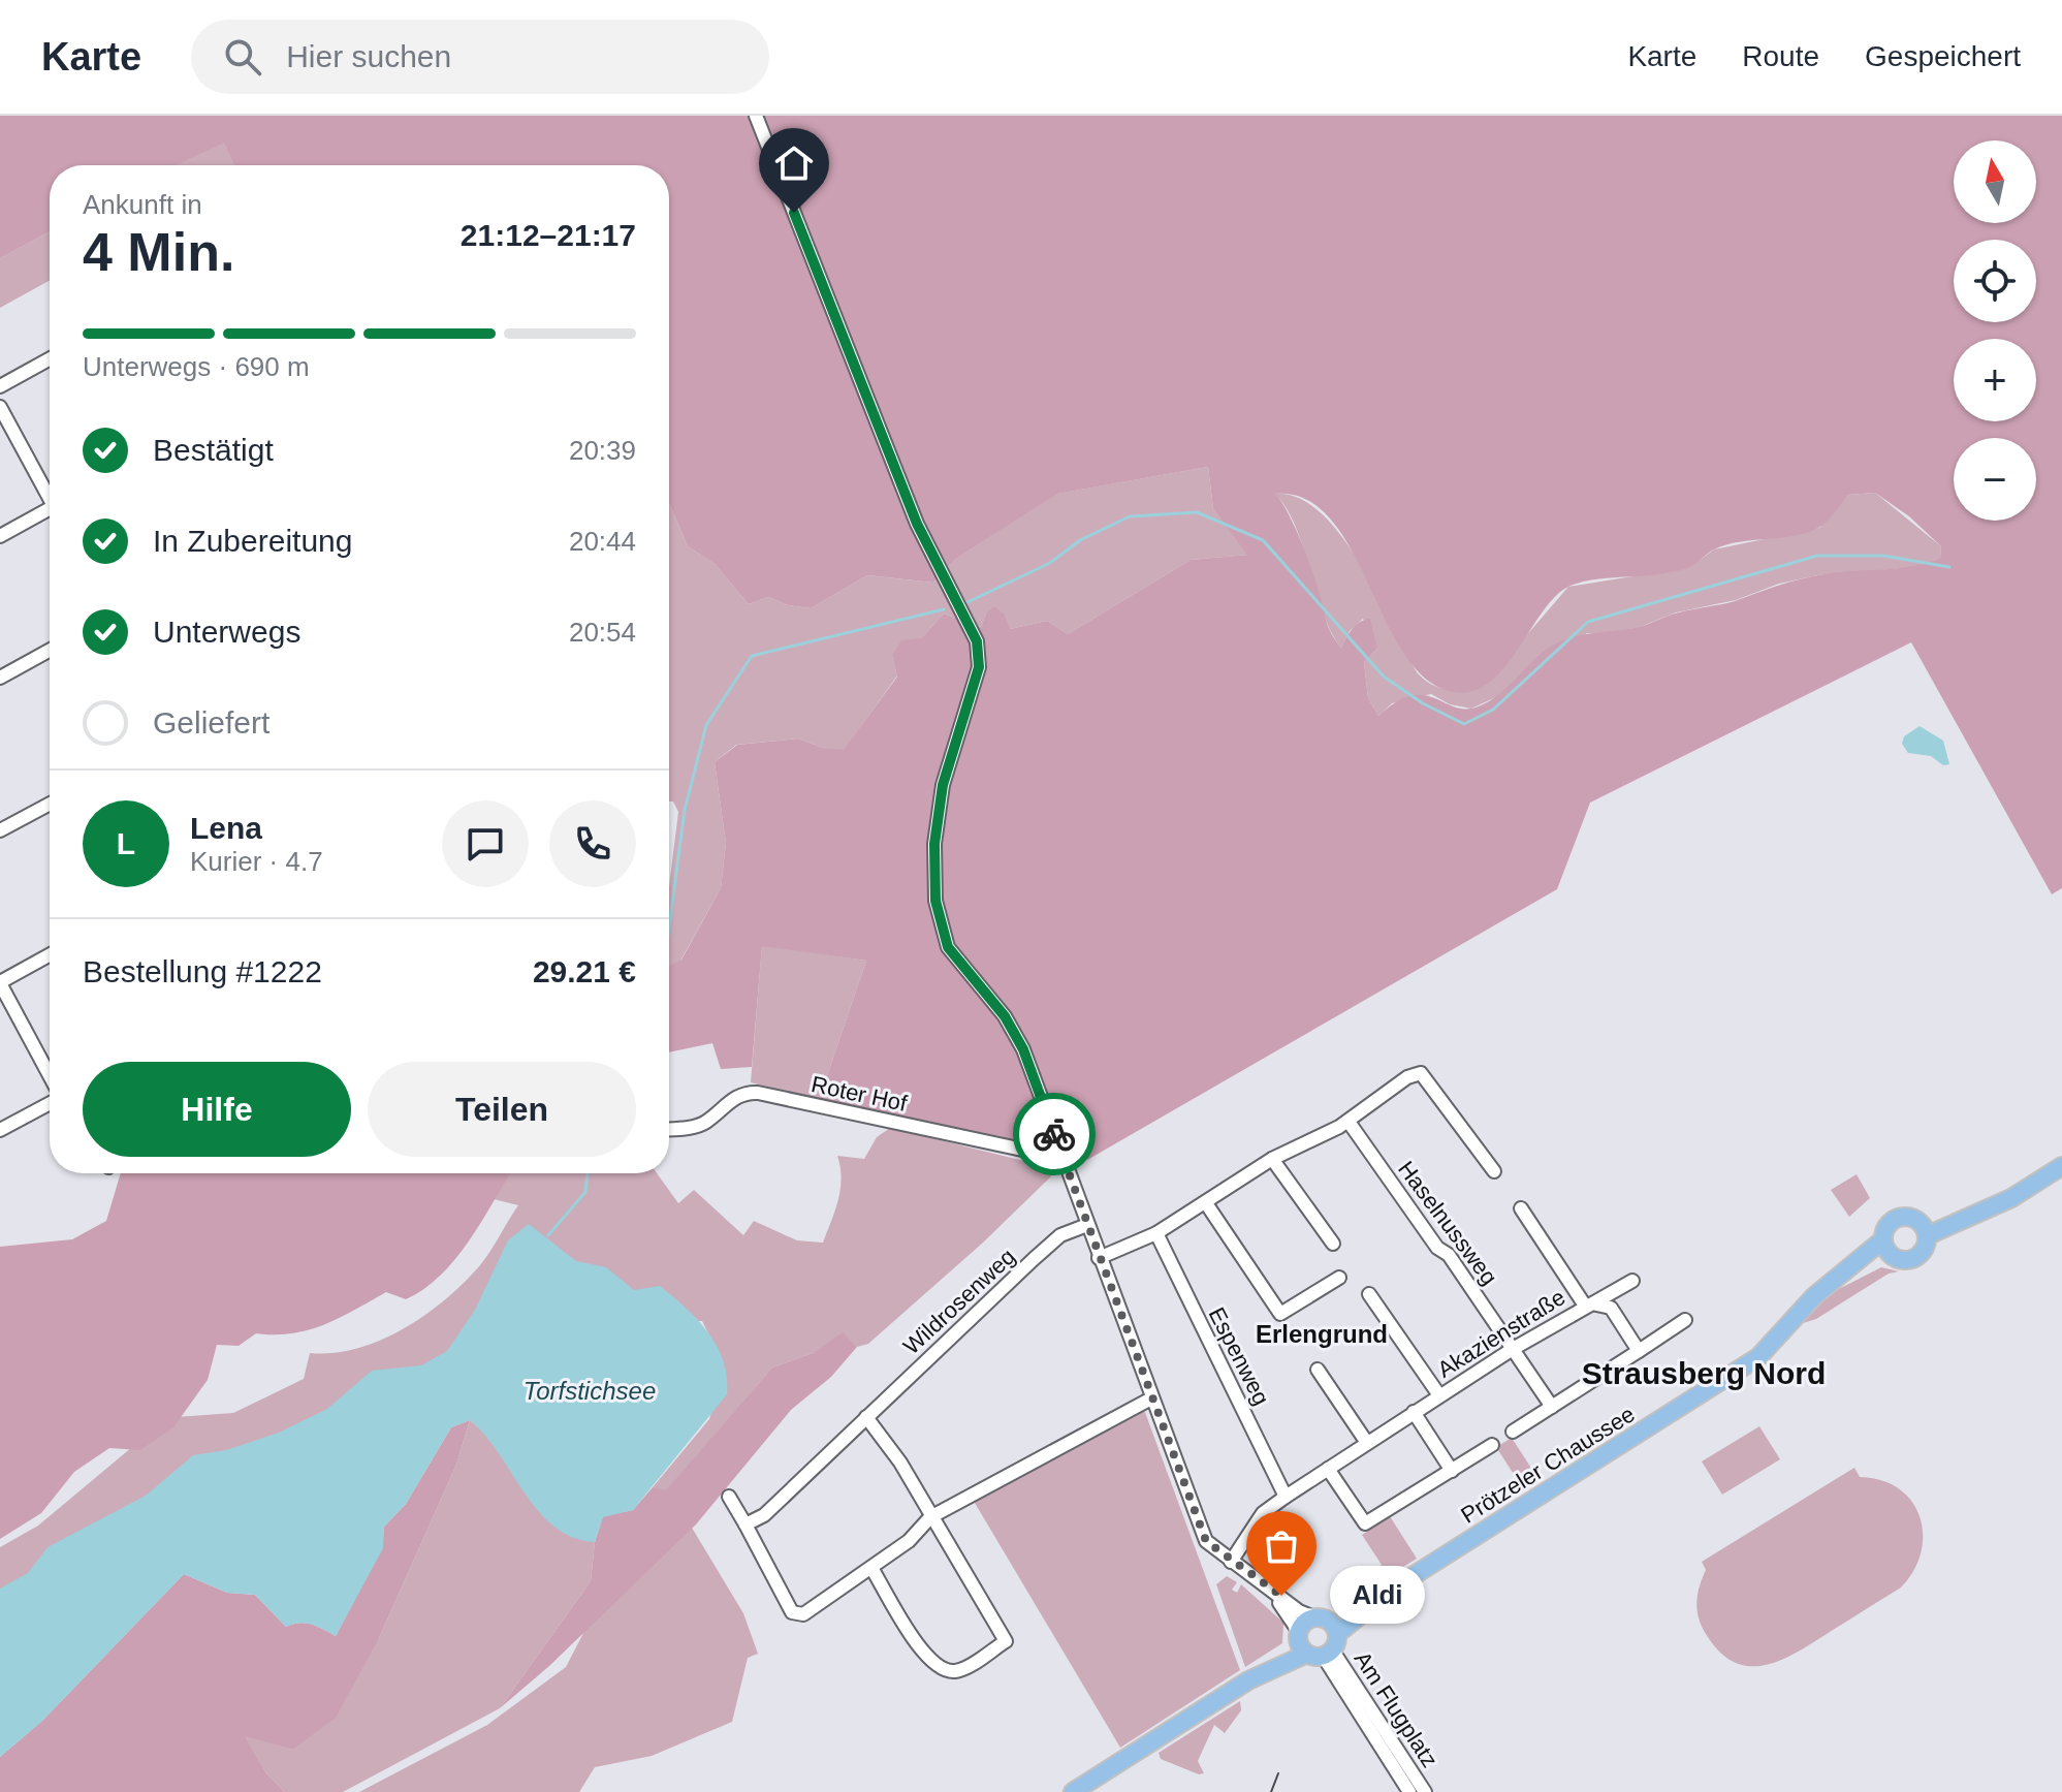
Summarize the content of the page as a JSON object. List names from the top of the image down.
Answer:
{
  "streets": {
    "main road": ["Prötzeler Chaussee"],
    "street": [
      "Roter Hof",
      "Haselnussweg",
      "Wildrosenweg",
      "Akazienstraße",
      "Espenweg",
      "Am Flugplatz"
    ]
  },
  "crossings": [
    ["Haselnussweg", "Akazienstraße"],
    ["Akazienstraße", "Espenweg"],
    ["Prötzeler Chaussee", "Am Flugplatz"]
  ],
  "districts": ["Erlengrund", "Strausberg Nord"],
  "water": ["Torfstichsee"],
  "places": ["Aldi"],
  "north": "top",
  "page": {
    "header": "Karte",
    "search": "Hier suchen",
    "nav": ["Karte", "Route", "Gespeichert"],
    "map_buttons": ["+", "−"],
    "heading": ["4 Min.", "Ankunft in", "21:12–21:17"],
    "panel": [
      "Lena",
      "Kurier · 4.7",
      "Bestellung #1222",
      "29.21 €"
    ],
    "bar": "Unterwegs · 690 m",
    "list": [
      ["Bestätigt", "20:39"],
      ["In Zubereitung", "20:44"],
      ["Unterwegs", "20:54"],
      "Geliefert"
    ],
    "round": "L",
    "buttons": ["Hilfe", "Teilen"],
    "bubble": "Aldi"
  }
}
